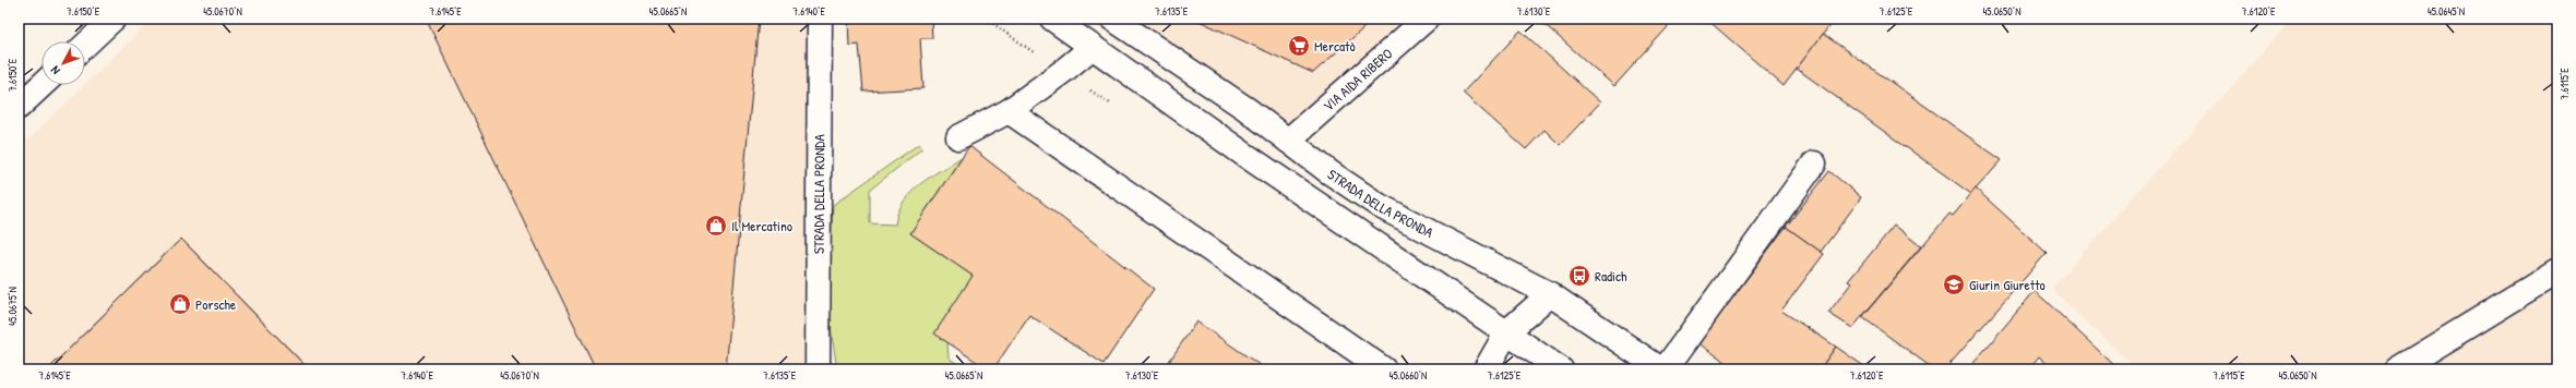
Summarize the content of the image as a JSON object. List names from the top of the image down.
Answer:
{
  "streets": {
    "street": ["VIA AIDA RIBERO", "STRADA DELLA PRONDA"]
  },
  "crossings": [
    ["VIA AIDA RIBERO", "STRADA DELLA PRONDA"]
  ],
  "places": {
    "supermarket": ["Mercatò"],
    "shop": ["Il Mercatino", "Porsche"],
    "bus stop": ["Radich"],
    "school or university": ["Giurin Giuretto"]
  },
  "north": "bottom left",
  "coordinates": [
    "7.6150°E",
    "45.0670°N",
    "7.6145°E",
    "45.0665°N",
    "7.6140°E",
    "7.6135°E",
    "7.6130°E",
    "7.6125°E",
    "45.0650°N",
    "7.6120°E",
    "45.0645°N",
    "7.6115°E",
    "45.0675°N",
    "45.0660°N"
  ]
}
